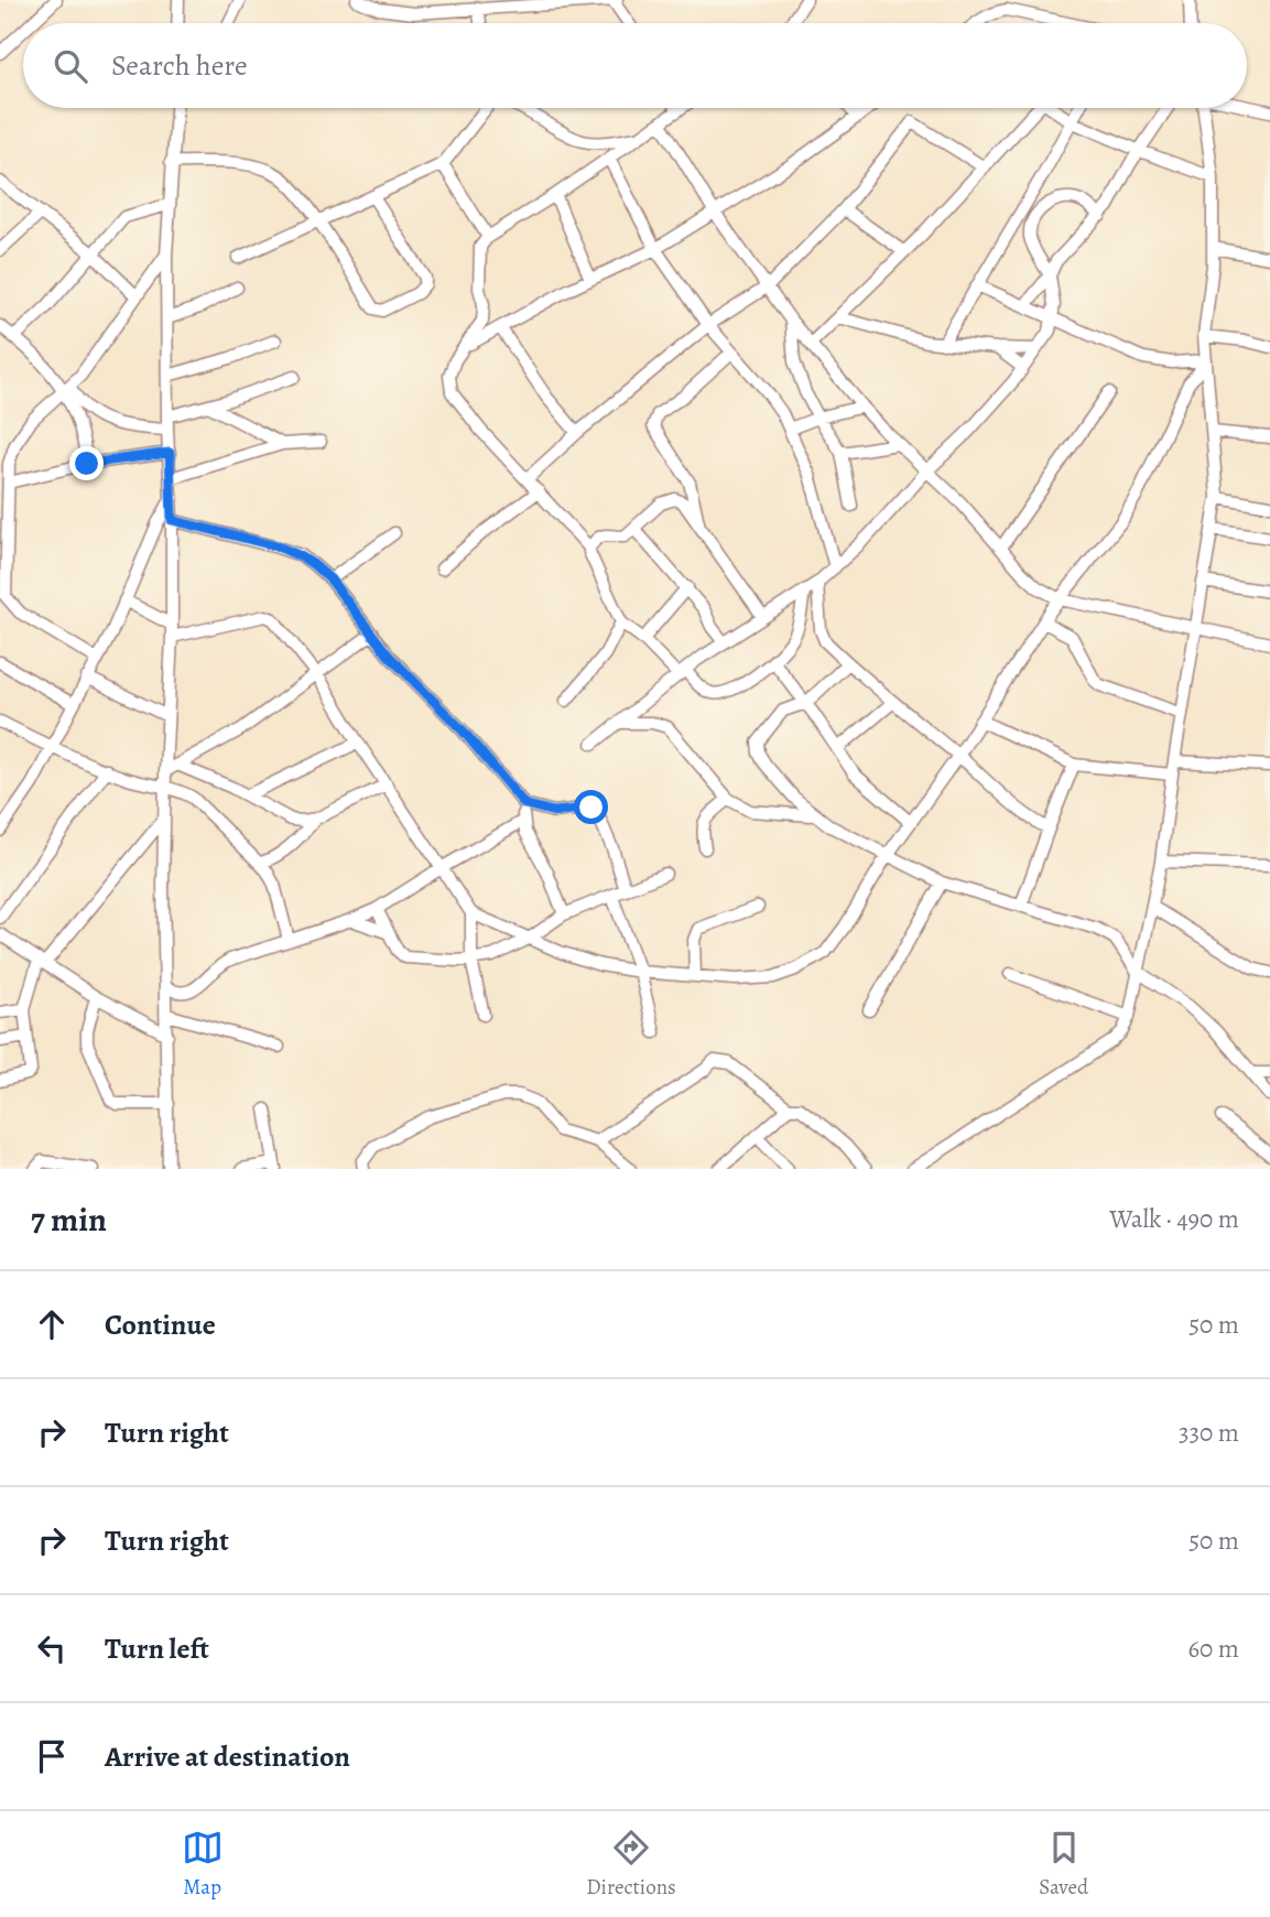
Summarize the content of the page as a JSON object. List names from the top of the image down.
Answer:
{
  "page": {
    "search": "Search here",
    "heading": ["7 min", "Walk · 490 m"],
    "list": [
      ["Continue", "50 m"],
      ["Turn right", "330 m"],
      ["Turn right", "50 m"],
      ["Turn left", "60 m"],
      "Arrive at destination"
    ],
    "nav": ["Map", "Directions", "Saved"]
  }
}
